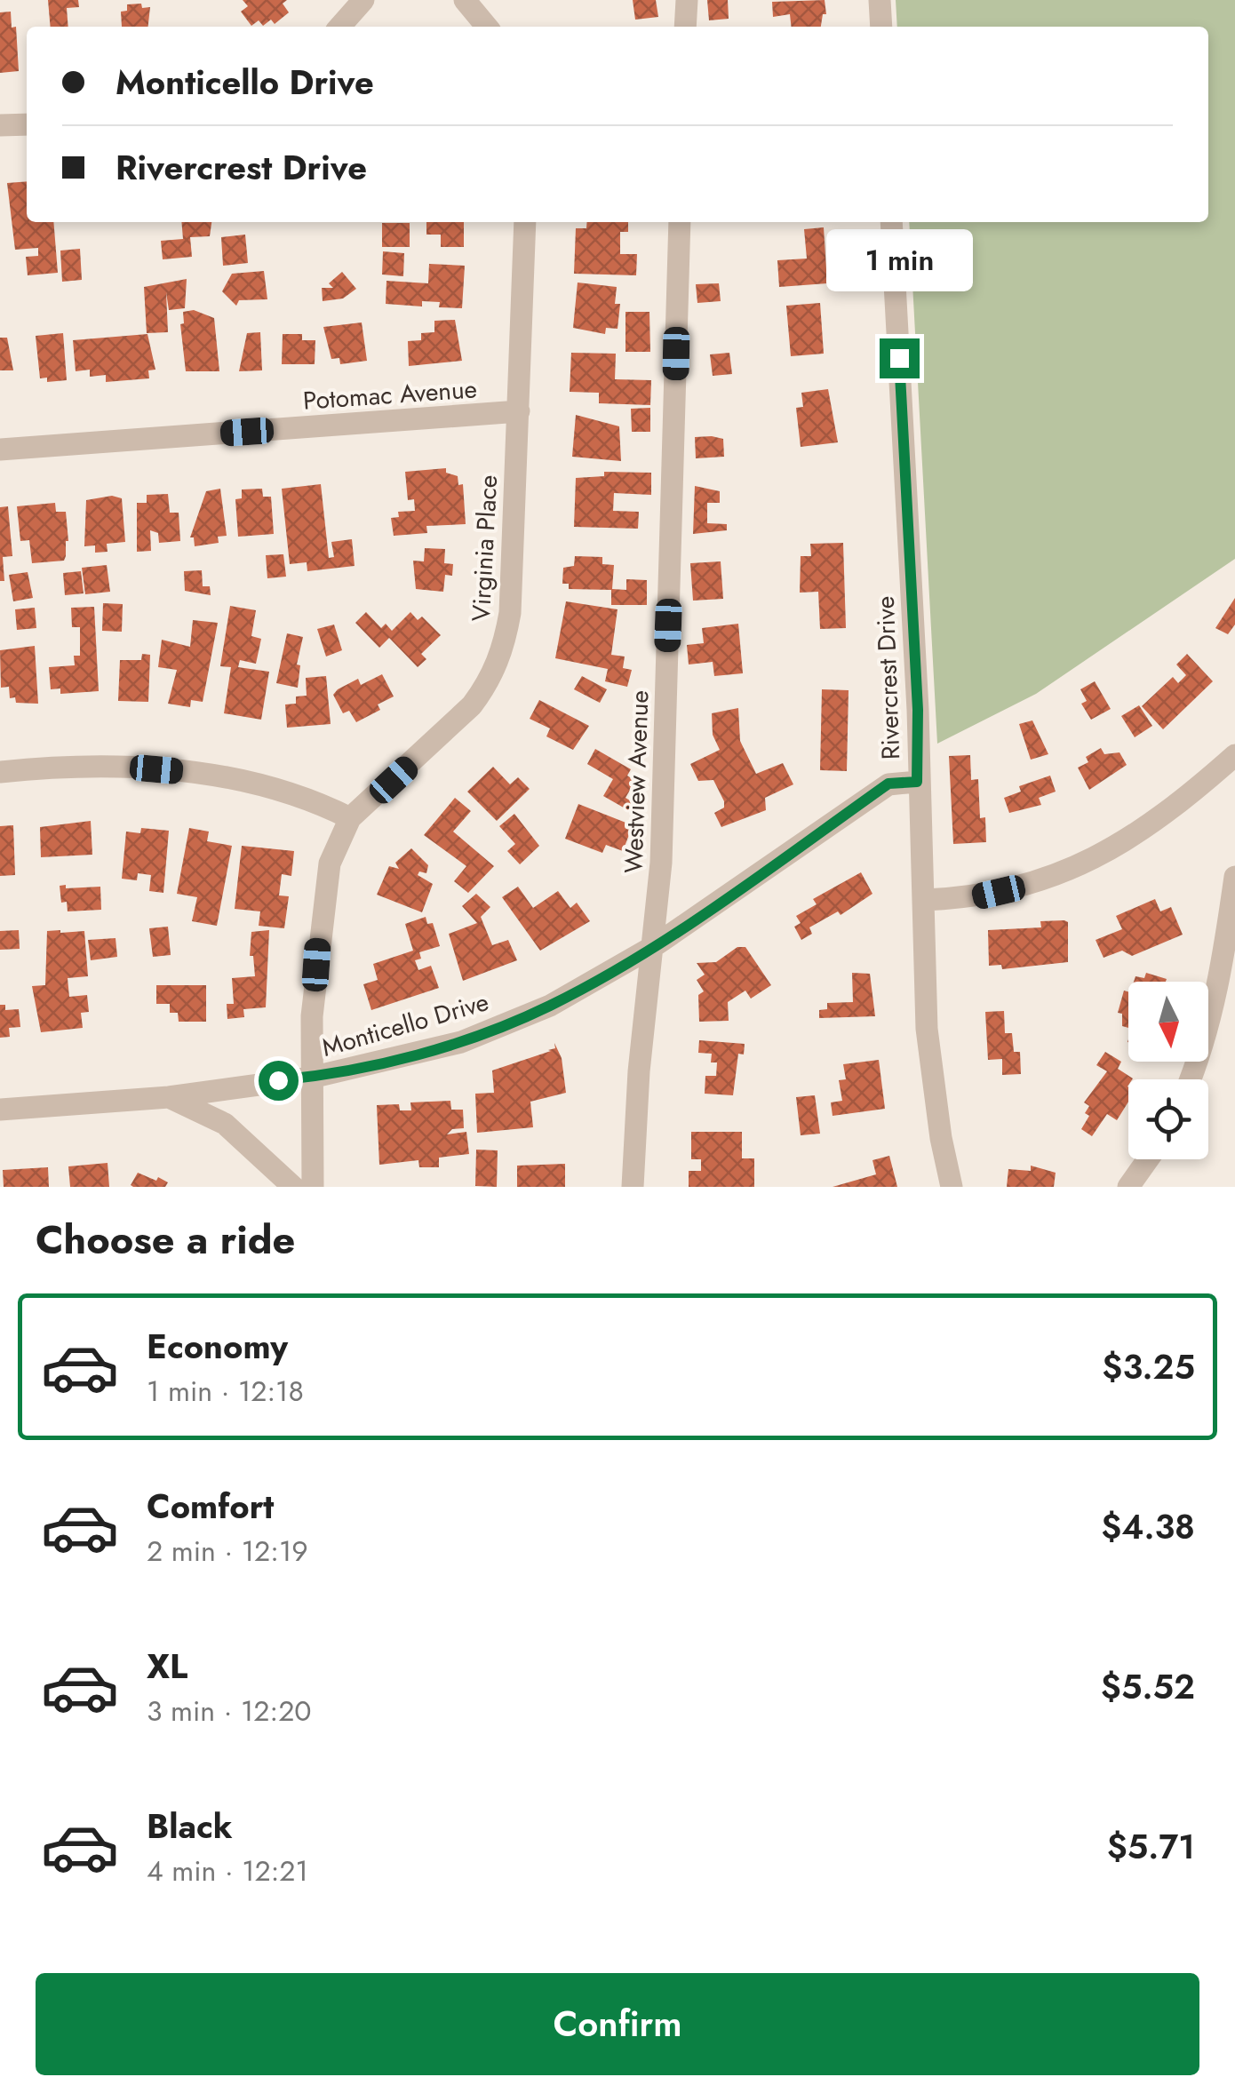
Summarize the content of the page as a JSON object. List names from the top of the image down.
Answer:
{
  "streets": {
    "street": [
      "Potomac Avenue",
      "Virginia Place",
      "Rivercrest Drive",
      "Westview Avenue",
      "Monticello Drive"
    ]
  },
  "crossings": [
    ["Potomac Avenue", "Virginia Place"],
    ["Virginia Place", "Monticello Drive"],
    ["Rivercrest Drive", "Monticello Drive"],
    ["Westview Avenue", "Monticello Drive"]
  ],
  "north": "bottom",
  "page": {
    "banner": ["Monticello Drive", "Rivercrest Drive"],
    "bubble": "1 min",
    "heading": "Choose a ride",
    "list": [
      {
        "name": "Economy",
        "note": "1 min · 12:18",
        "value": "$3.25"
      },
      {
        "name": "Comfort",
        "note": "2 min · 12:19",
        "value": "$4.38"
      },
      {
        "name": "XL",
        "note": "3 min · 12:20",
        "value": "$5.52"
      },
      {
        "name": "Black",
        "note": "4 min · 12:21",
        "value": "$5.71"
      }
    ],
    "buttons": "Confirm"
  }
}
